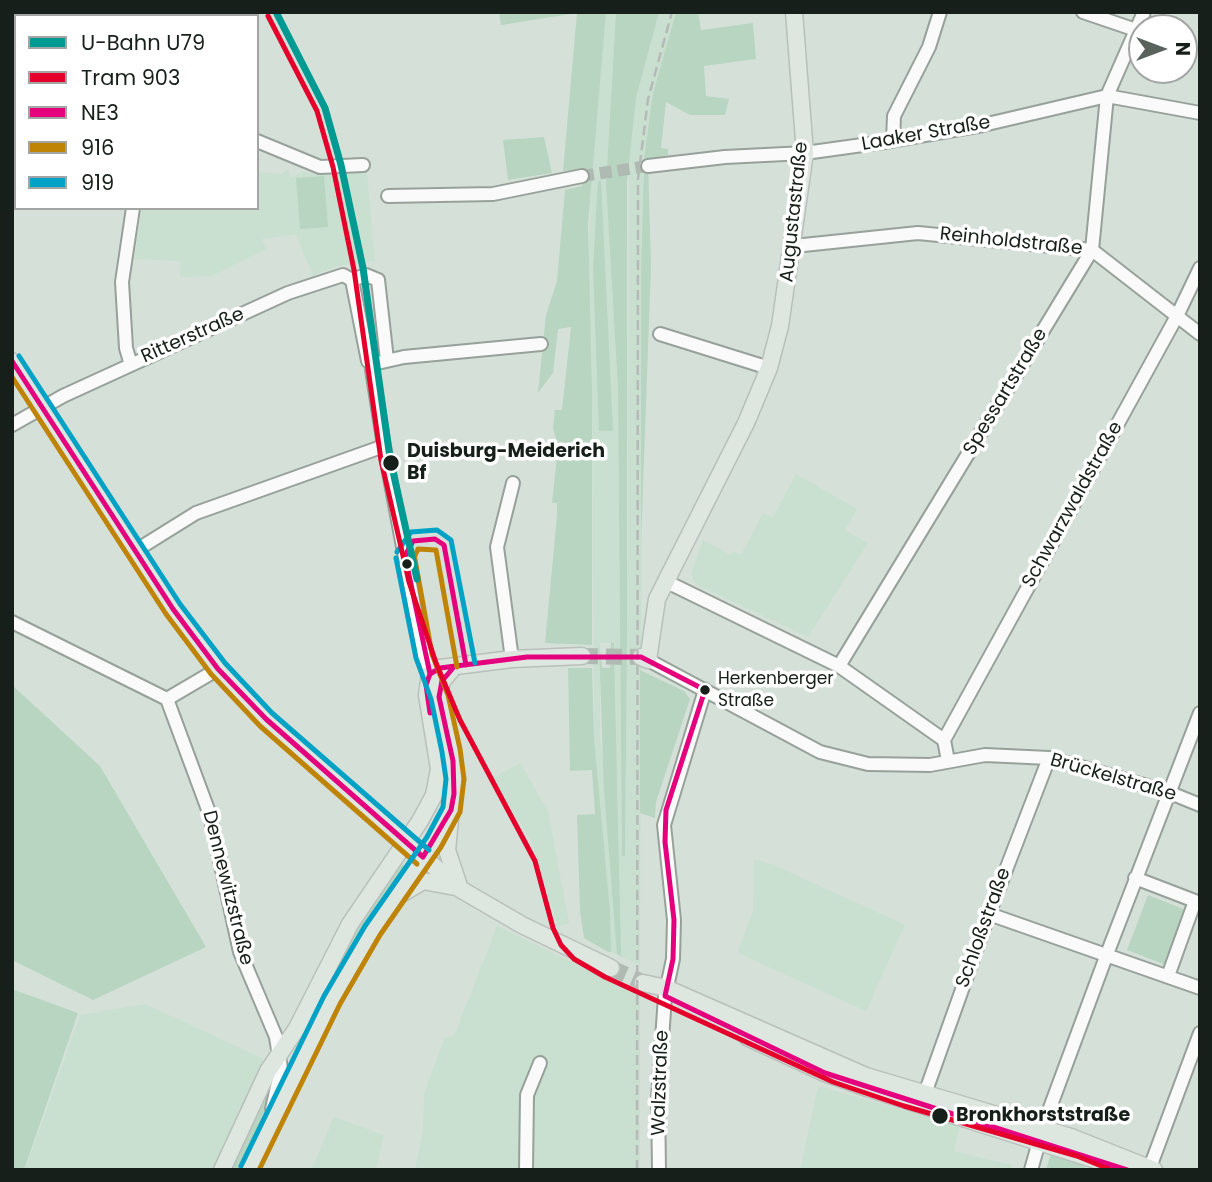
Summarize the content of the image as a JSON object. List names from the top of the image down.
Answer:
{
  "streets": {
    "main road": ["Augustastraße"],
    "street": [
      "Laaker Straße",
      "Reinholdstraße",
      "Ritterstraße",
      "Spessartstraße",
      "Schwarzwaldstraße",
      "Brückelstraße",
      "Dennewitzstraße",
      "Schloßstraße",
      "Walzstraße"
    ]
  },
  "crossings": [
    ["Laaker Straße", "Augustastraße"],
    ["Laaker Straße", "Spessartstraße"],
    ["Augustastraße", "Reinholdstraße"],
    ["Augustastraße", "Brückelstraße"],
    ["Reinholdstraße", "Spessartstraße"],
    ["Reinholdstraße", "Schwarzwaldstraße"],
    ["Brückelstraße", "Schloßstraße"]
  ],
  "places": ["Duisburg-Meiderich Bf", "Herkenberger Straße", "Bronkhorststraße"],
  "lines": [
    "metro line U79",
    "tram line 903",
    "transit line 919",
    "transit line NE3",
    "transit line 916"
  ],
  "legend": [
    "U-Bahn U79",
    "Tram 903",
    "NE3",
    "916",
    "919"
  ],
  "north": "right"
}
